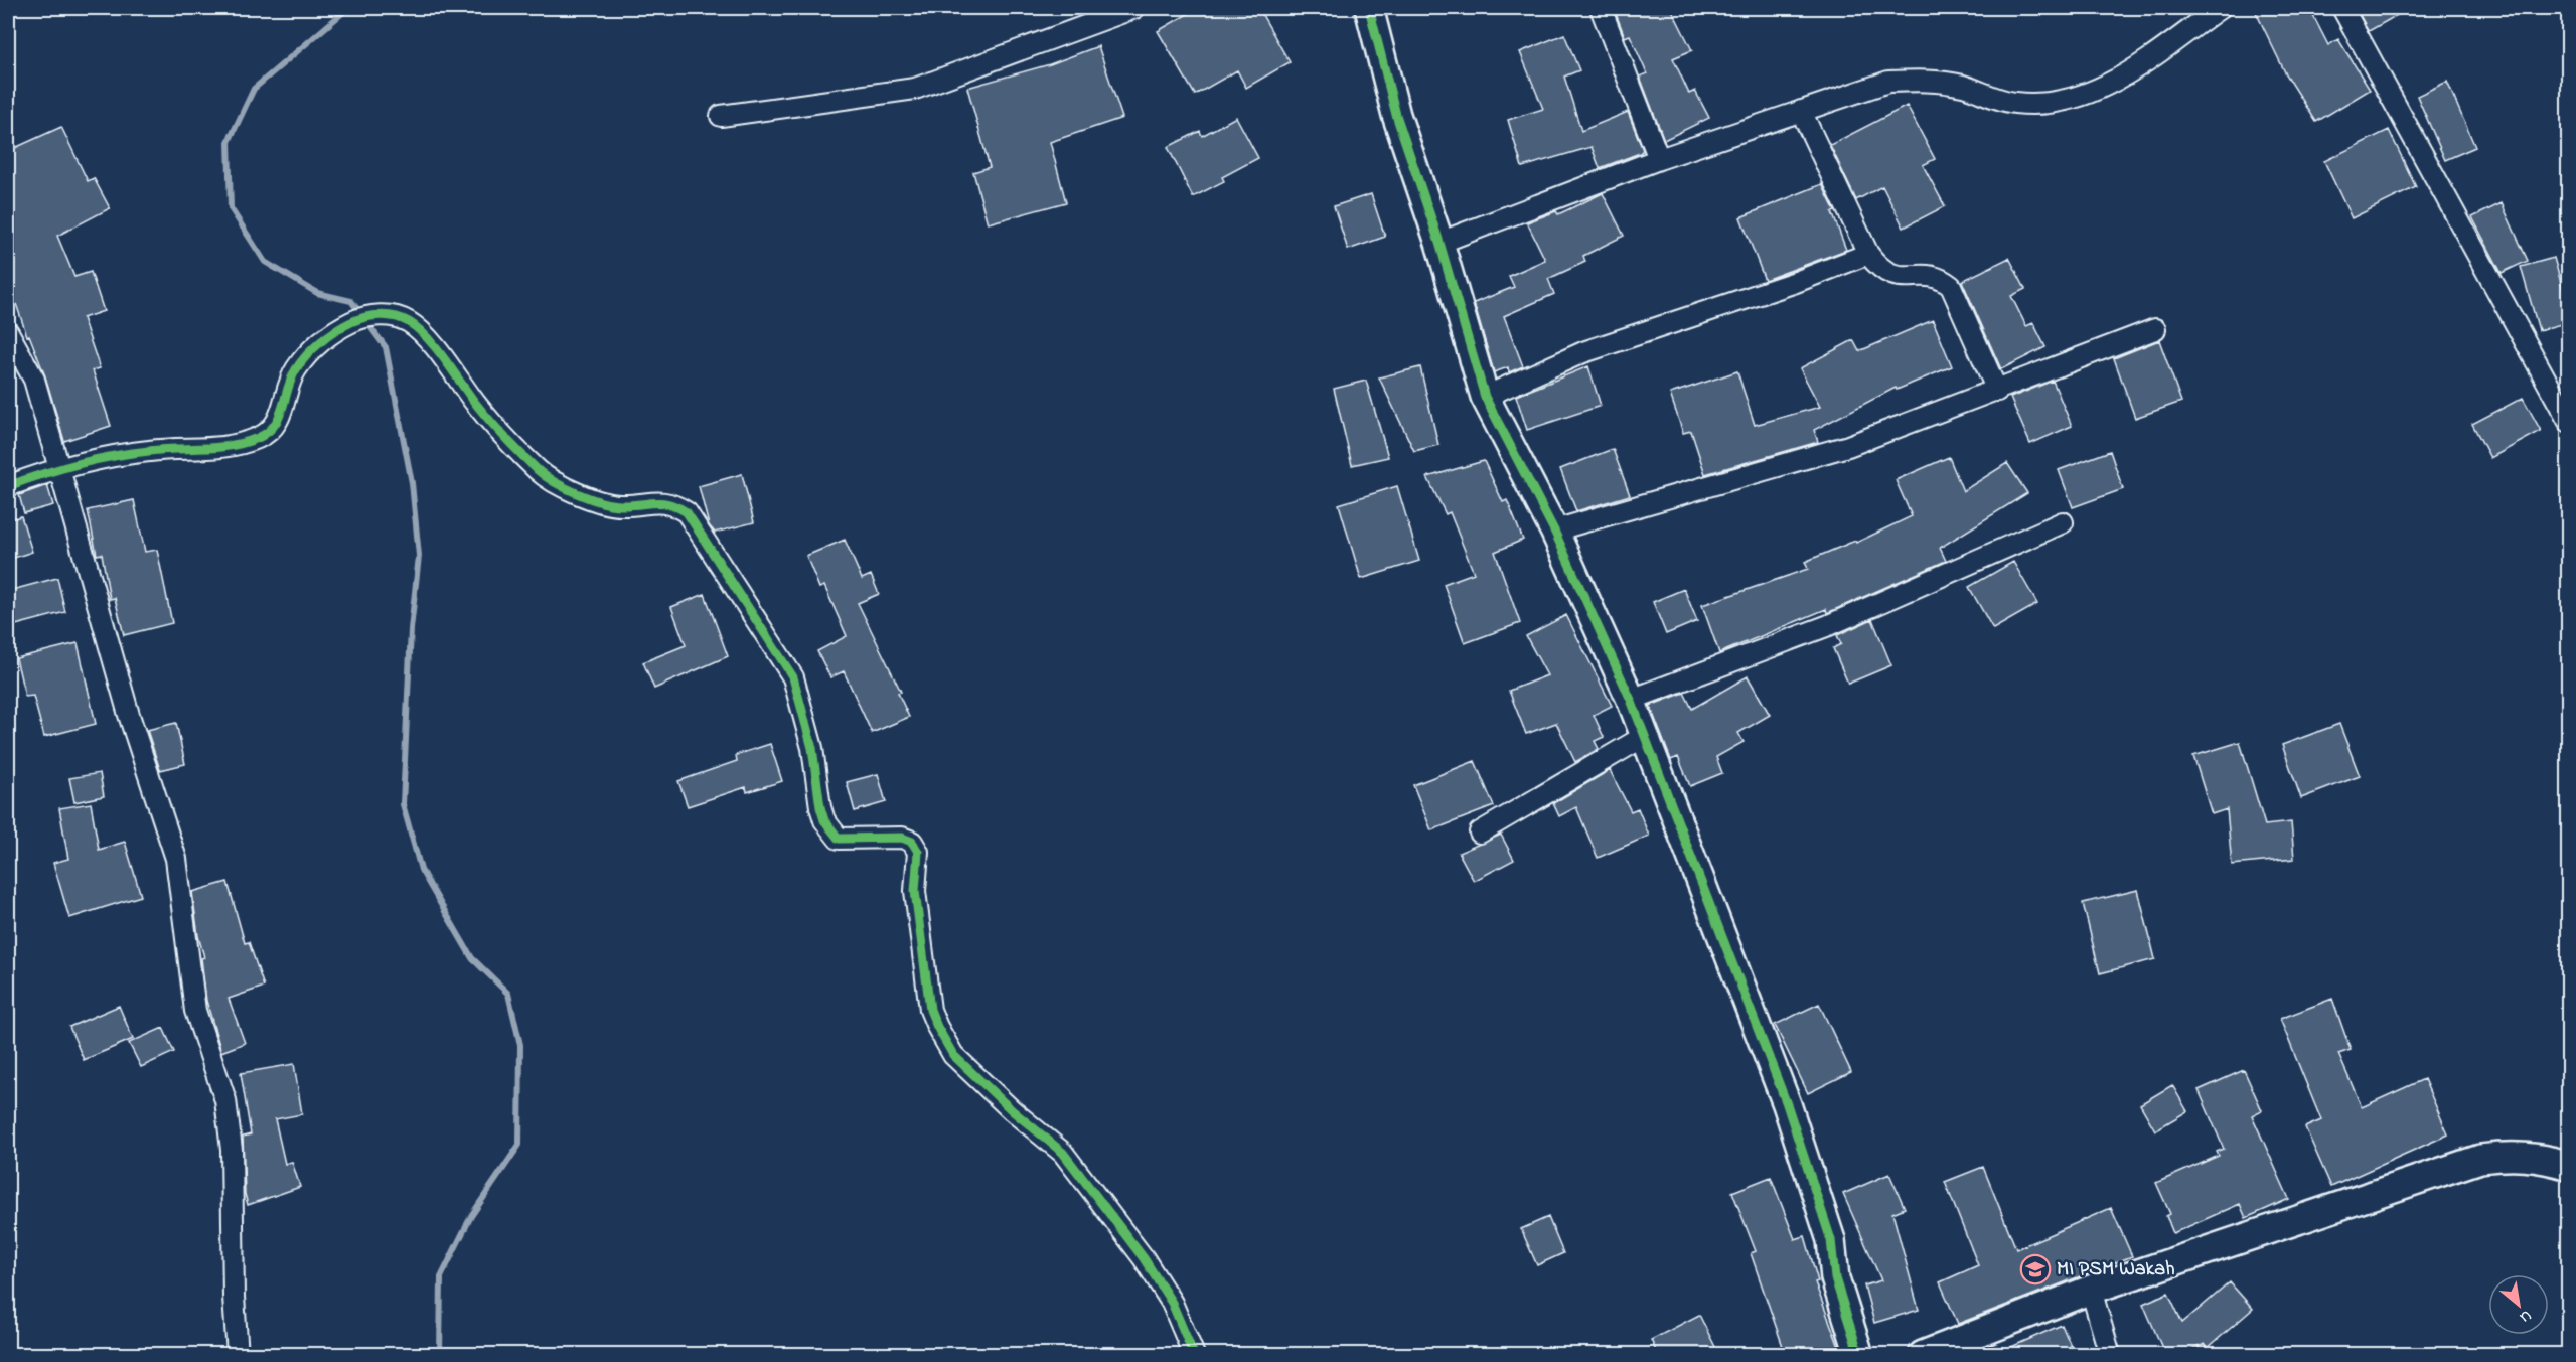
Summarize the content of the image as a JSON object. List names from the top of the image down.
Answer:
{
  "places": {
    "school or university": ["MI PSM Wakah"]
  },
  "north": "bottom right"
}
